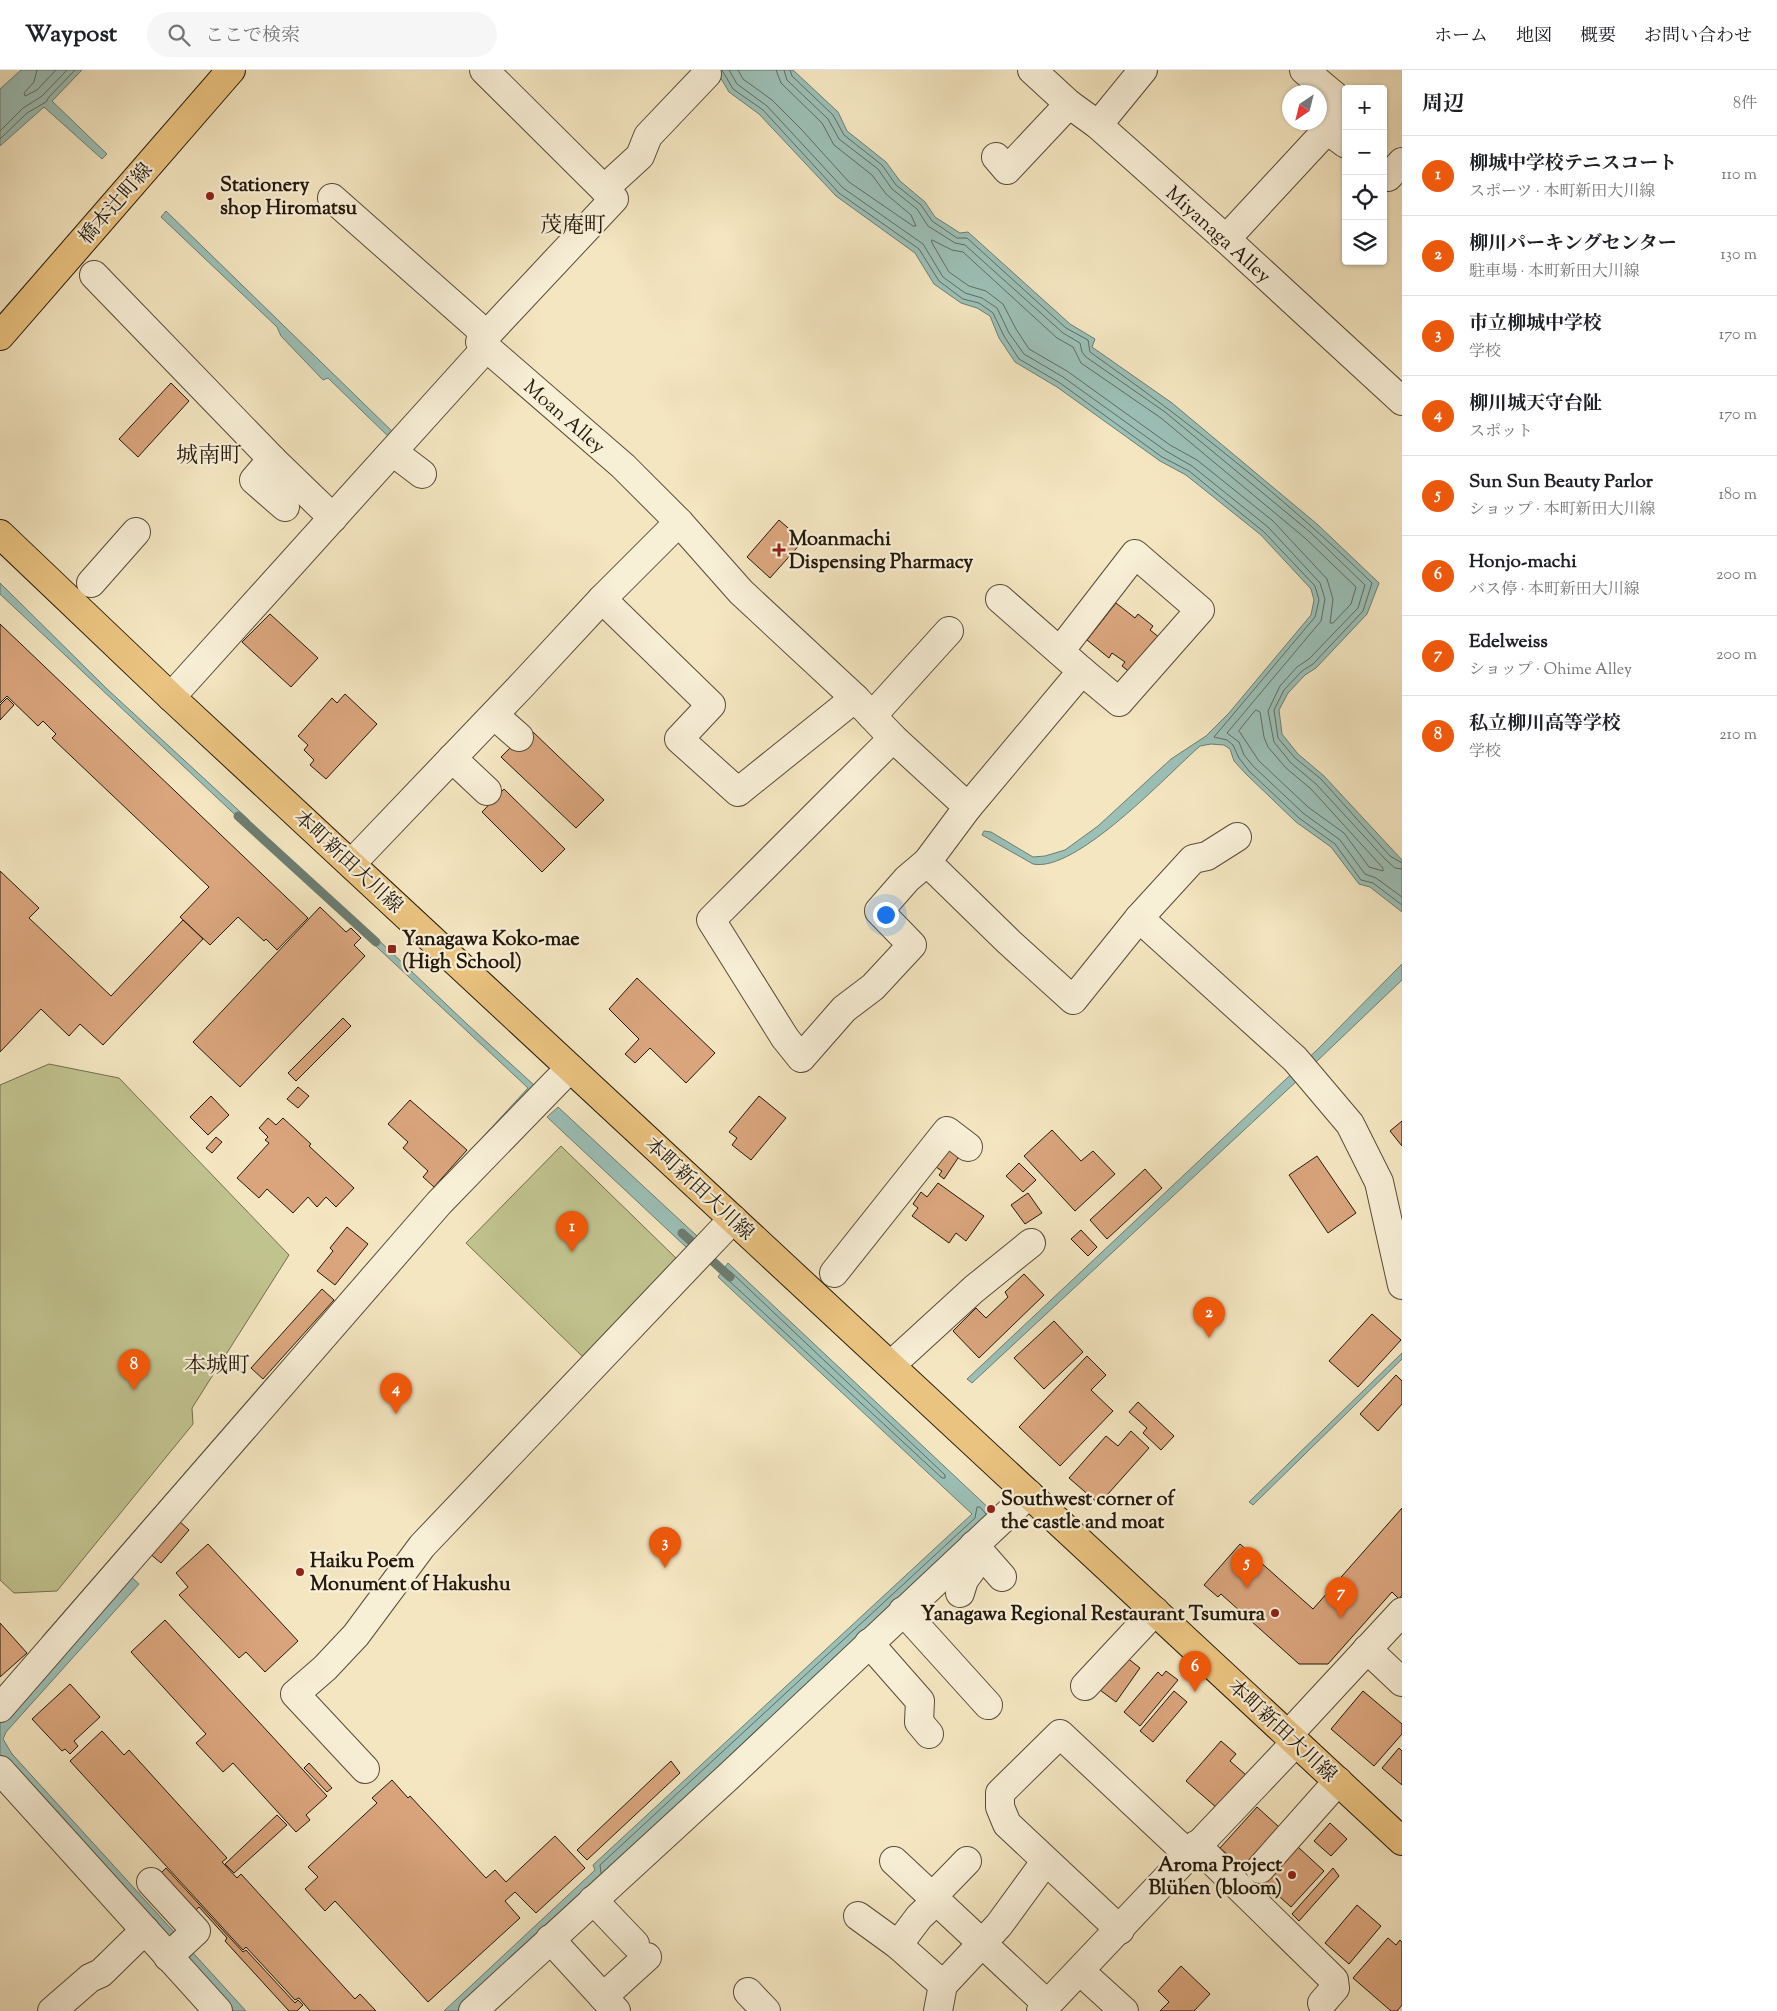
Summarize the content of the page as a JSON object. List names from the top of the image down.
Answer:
{
  "streets": {
    "main road": ["橋本辻町線", "本町新田大川線"],
    "street": ["Miyanaga Alley", "Moan Alley"]
  },
  "districts": ["茂庵町", "城南町", "本城町"],
  "places": {
    "other": [
      "Stationery shop Hiromatsu",
      "Southwest corner of the castle and moat",
      "Haiku Poem Monument of Hakushu",
      "Yanagawa Regional Restaurant Tsumura",
      "Aroma Project Blühen (bloom)"
    ],
    "health": ["Moanmachi Dispensing Pharmacy"],
    "transit": ["Yanagawa Koko-mae (High School)"]
  },
  "north": "bottom left",
  "page": {
    "header": "Waypost",
    "search": "ここで検索",
    "nav": [
      "ホーム",
      "地図",
      "概要",
      "お問い合わせ"
    ],
    "heading": ["周辺", "8件"],
    "map_buttons": ["+", "−"],
    "list": [
      {
        "mark": "1",
        "name": "柳城中学校テニスコート",
        "note": "スポーツ · 本町新田大川線",
        "value": "110 m"
      },
      {
        "mark": "2",
        "name": "柳川パーキングセンター",
        "note": "駐車場 · 本町新田大川線",
        "value": "130 m"
      },
      {
        "mark": "3",
        "name": "市立柳城中学校",
        "note": "学校",
        "value": "170 m"
      },
      {
        "mark": "4",
        "name": "柳川城天守台阯",
        "note": "スポット",
        "value": "170 m"
      },
      {
        "mark": "5",
        "name": "Sun Sun Beauty Parlor",
        "note": "ショップ · 本町新田大川線",
        "value": "180 m"
      },
      {
        "mark": "6",
        "name": "Honjo-machi",
        "note": "バス停 · 本町新田大川線",
        "value": "200 m"
      },
      {
        "mark": "7",
        "name": "Edelweiss",
        "note": "ショップ · Ohime Alley",
        "value": "200 m"
      },
      {
        "mark": "8",
        "name": "私立柳川高等学校",
        "note": "学校",
        "value": "210 m"
      }
    ],
    "pins": [
      "1",
      "2",
      "8",
      "4",
      "3",
      "5",
      "7",
      "6"
    ]
  }
}
